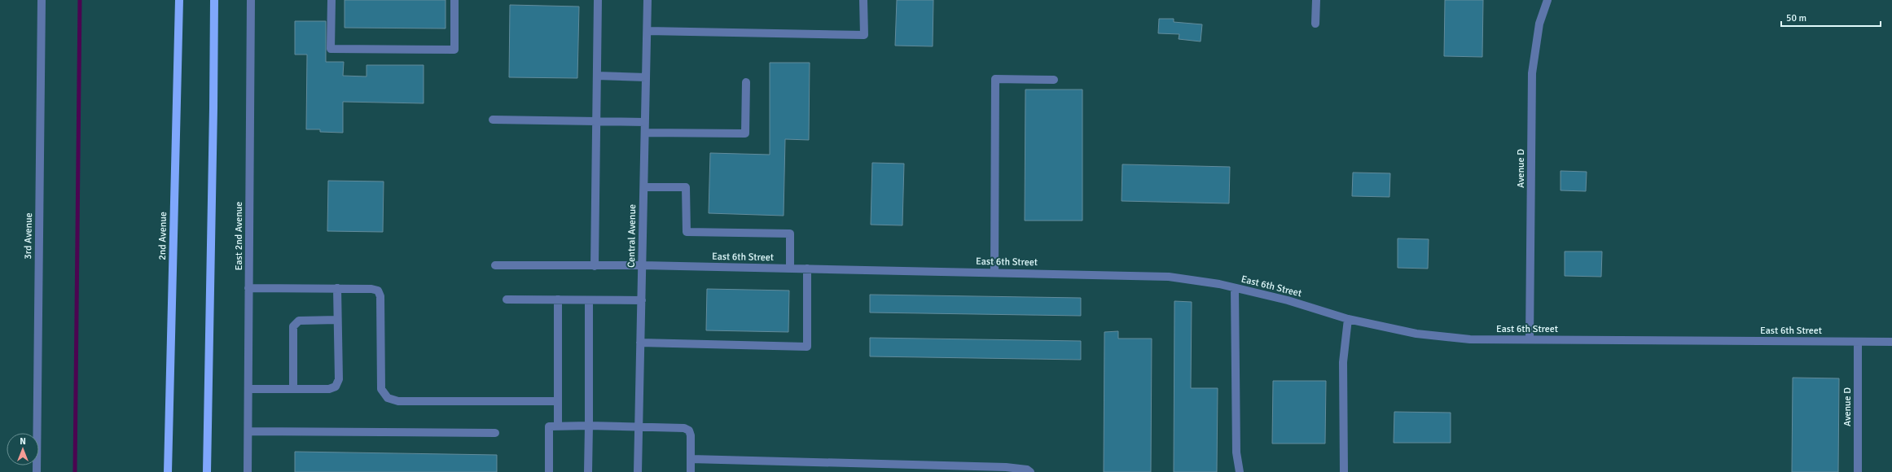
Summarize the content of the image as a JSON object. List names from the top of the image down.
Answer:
{
  "streets": {
    "main road": ["2nd Avenue"],
    "street": [
      "Avenue D",
      "3rd Avenue",
      "East 2nd Avenue",
      "Central Avenue",
      "East 6th Street"
    ]
  },
  "crossings": [
    ["Avenue D", "East 6th Street"],
    ["Central Avenue", "East 6th Street"]
  ],
  "scale_bar": "50 m",
  "north": "top"
}
